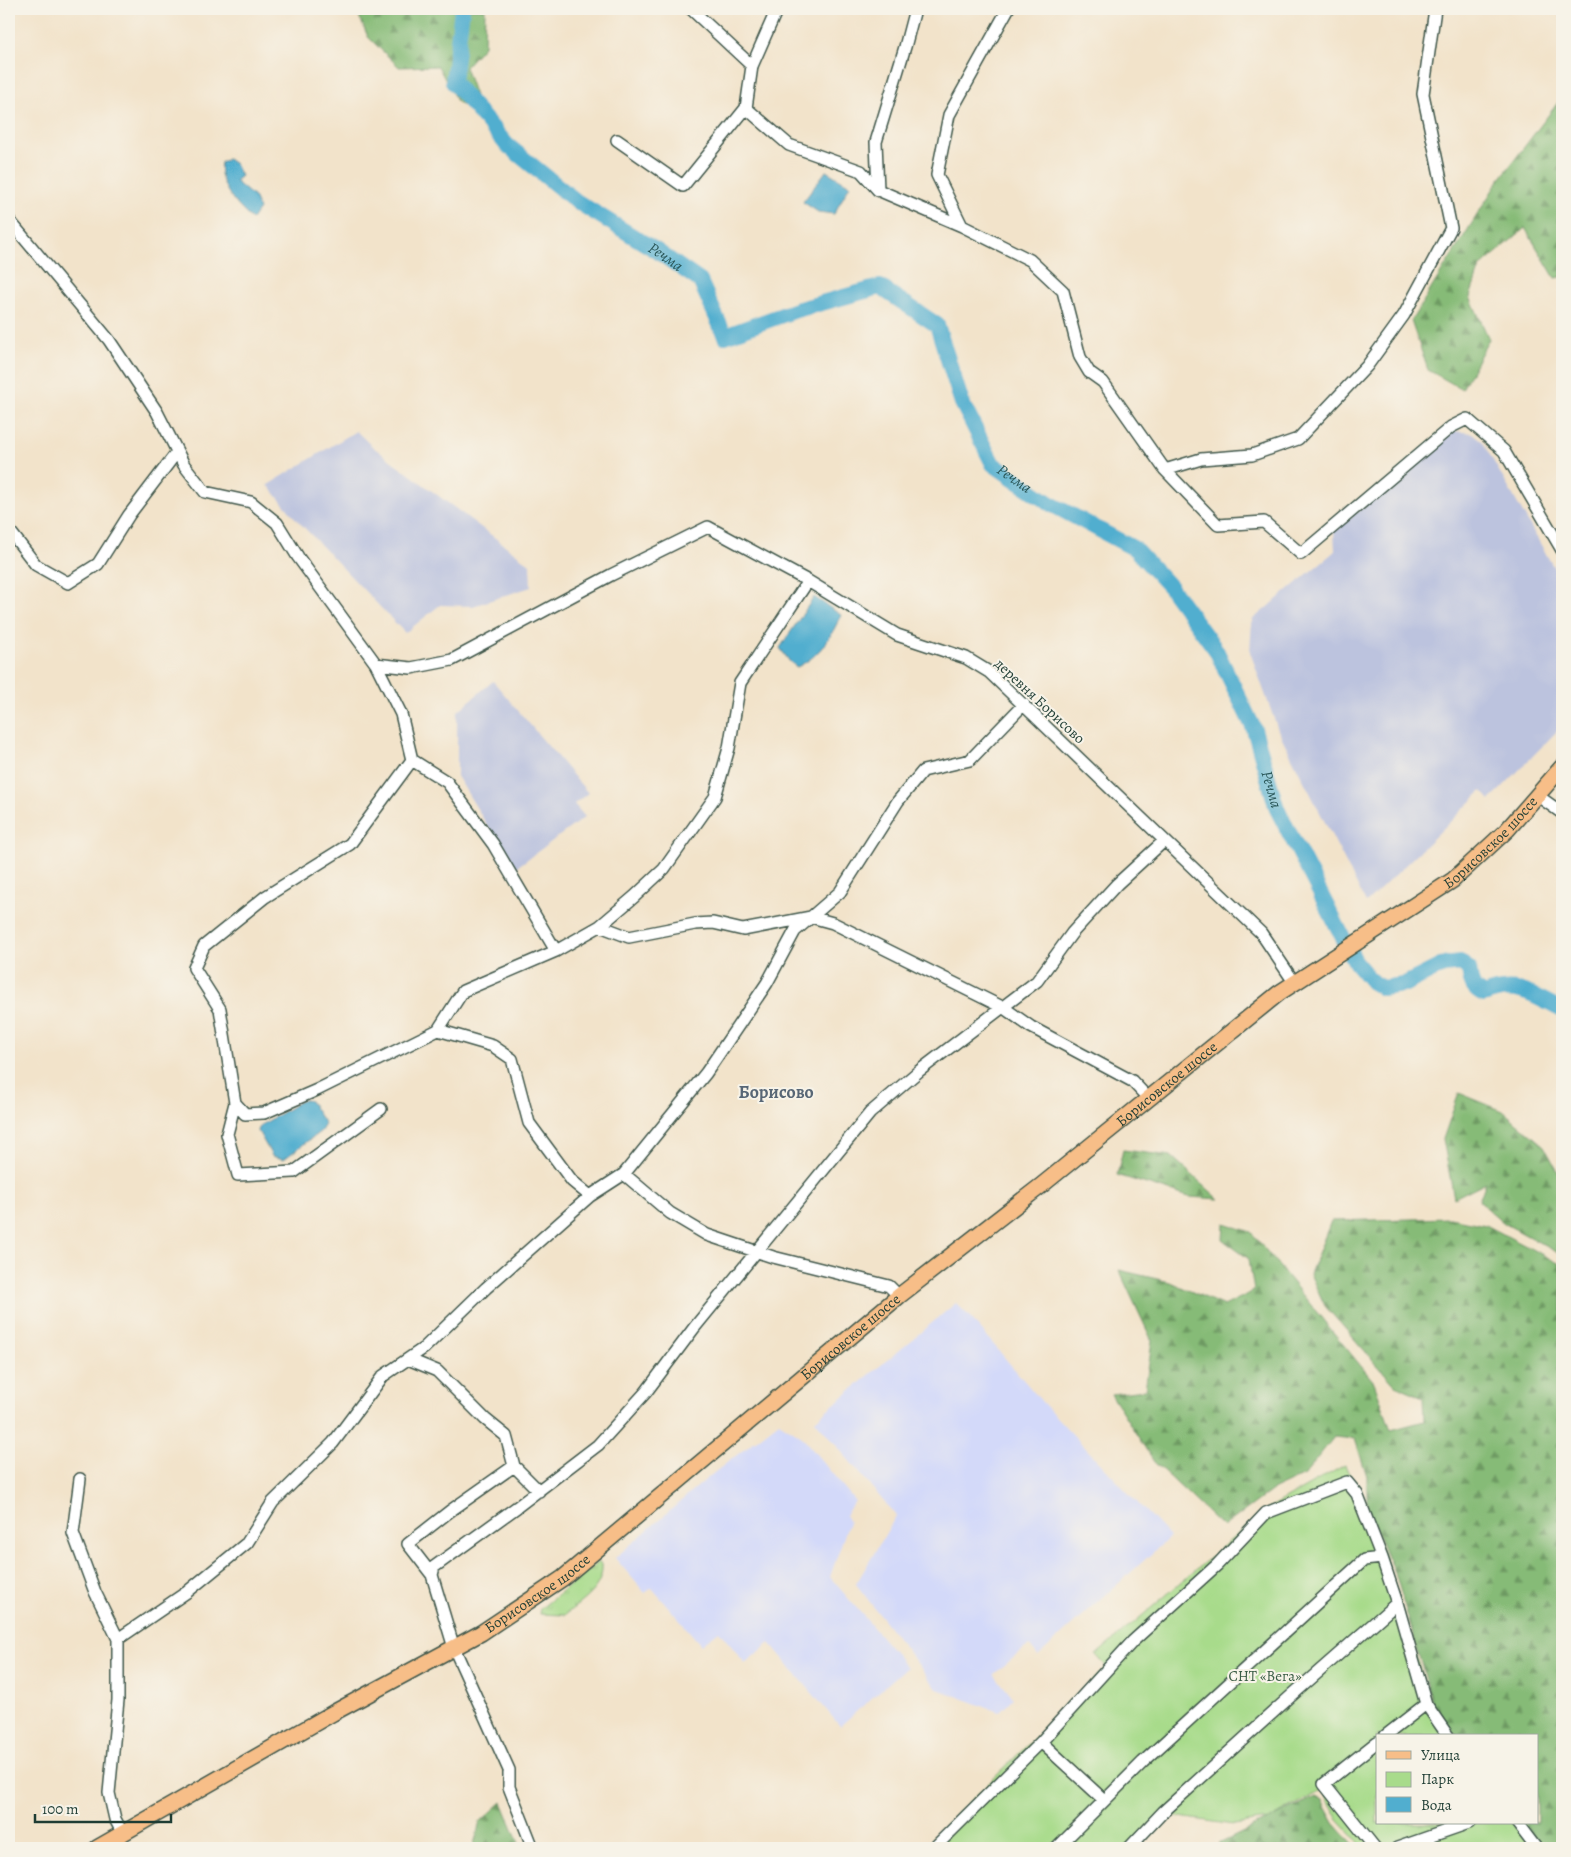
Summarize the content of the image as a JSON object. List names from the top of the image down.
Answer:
{
  "streets": {
    "main road": ["Борисовское шоссе"],
    "street": ["деревня Борисово"]
  },
  "crossings": [
    ["деревня Борисово", "Борисовское шоссе"]
  ],
  "districts": ["Борисово"],
  "water": ["Речма"],
  "parks": ["СНТ «Вега»"],
  "legend": ["Улица", "Парк", "Вода"],
  "scale_bar": "100 m"
}
